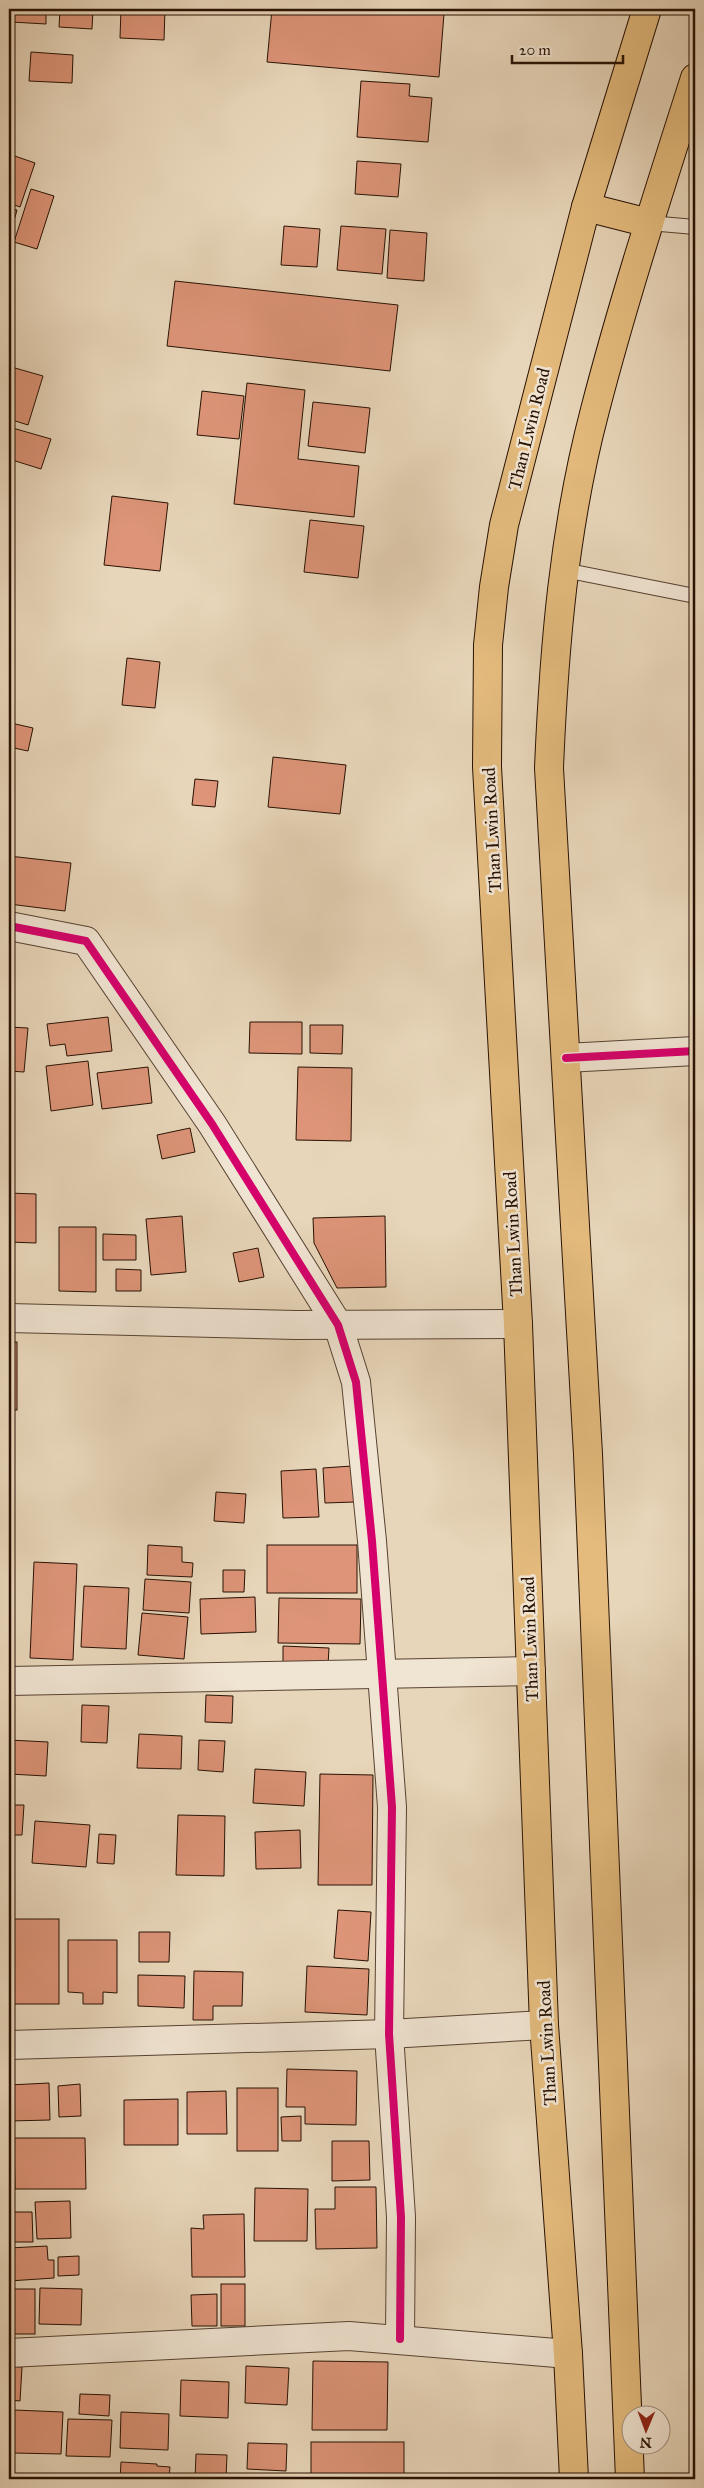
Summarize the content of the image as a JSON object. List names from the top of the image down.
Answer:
{
  "streets": {
    "main road": ["Than Lwin Road"]
  },
  "scale_bar": "20 m",
  "north": "bottom"
}
